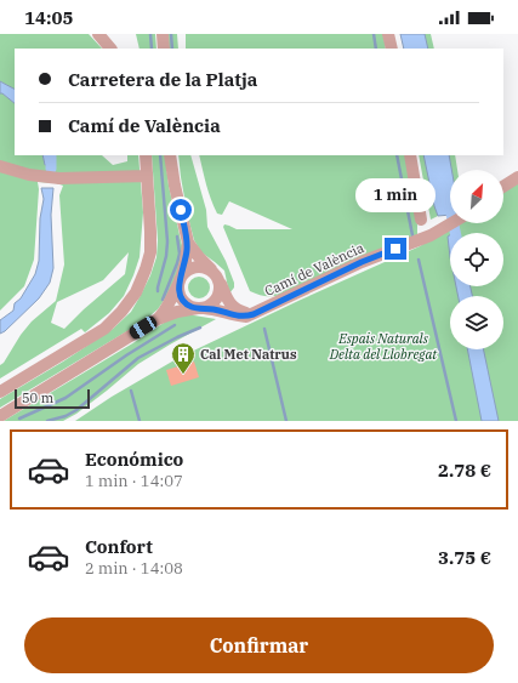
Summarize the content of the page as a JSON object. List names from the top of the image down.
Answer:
{
  "streets": {
    "street": ["Camí de València"]
  },
  "parks": ["Espais Naturals Delta del Llobregat"],
  "places": {
    "building": ["Cal Met Natrus"]
  },
  "scale_bar": "50 m",
  "north": "top right",
  "page": {
    "status": "14:05",
    "banner": ["Carretera de la Platja", "Camí de València"],
    "bubble": "1 min",
    "scale": "50 m",
    "list": [
      {
        "name": "Económico",
        "note": "1 min · 14:07",
        "value": "2.78 €"
      },
      {
        "name": "Confort",
        "note": "2 min · 14:08",
        "value": "3.75 €"
      }
    ],
    "buttons": "Confirmar"
  }
}
